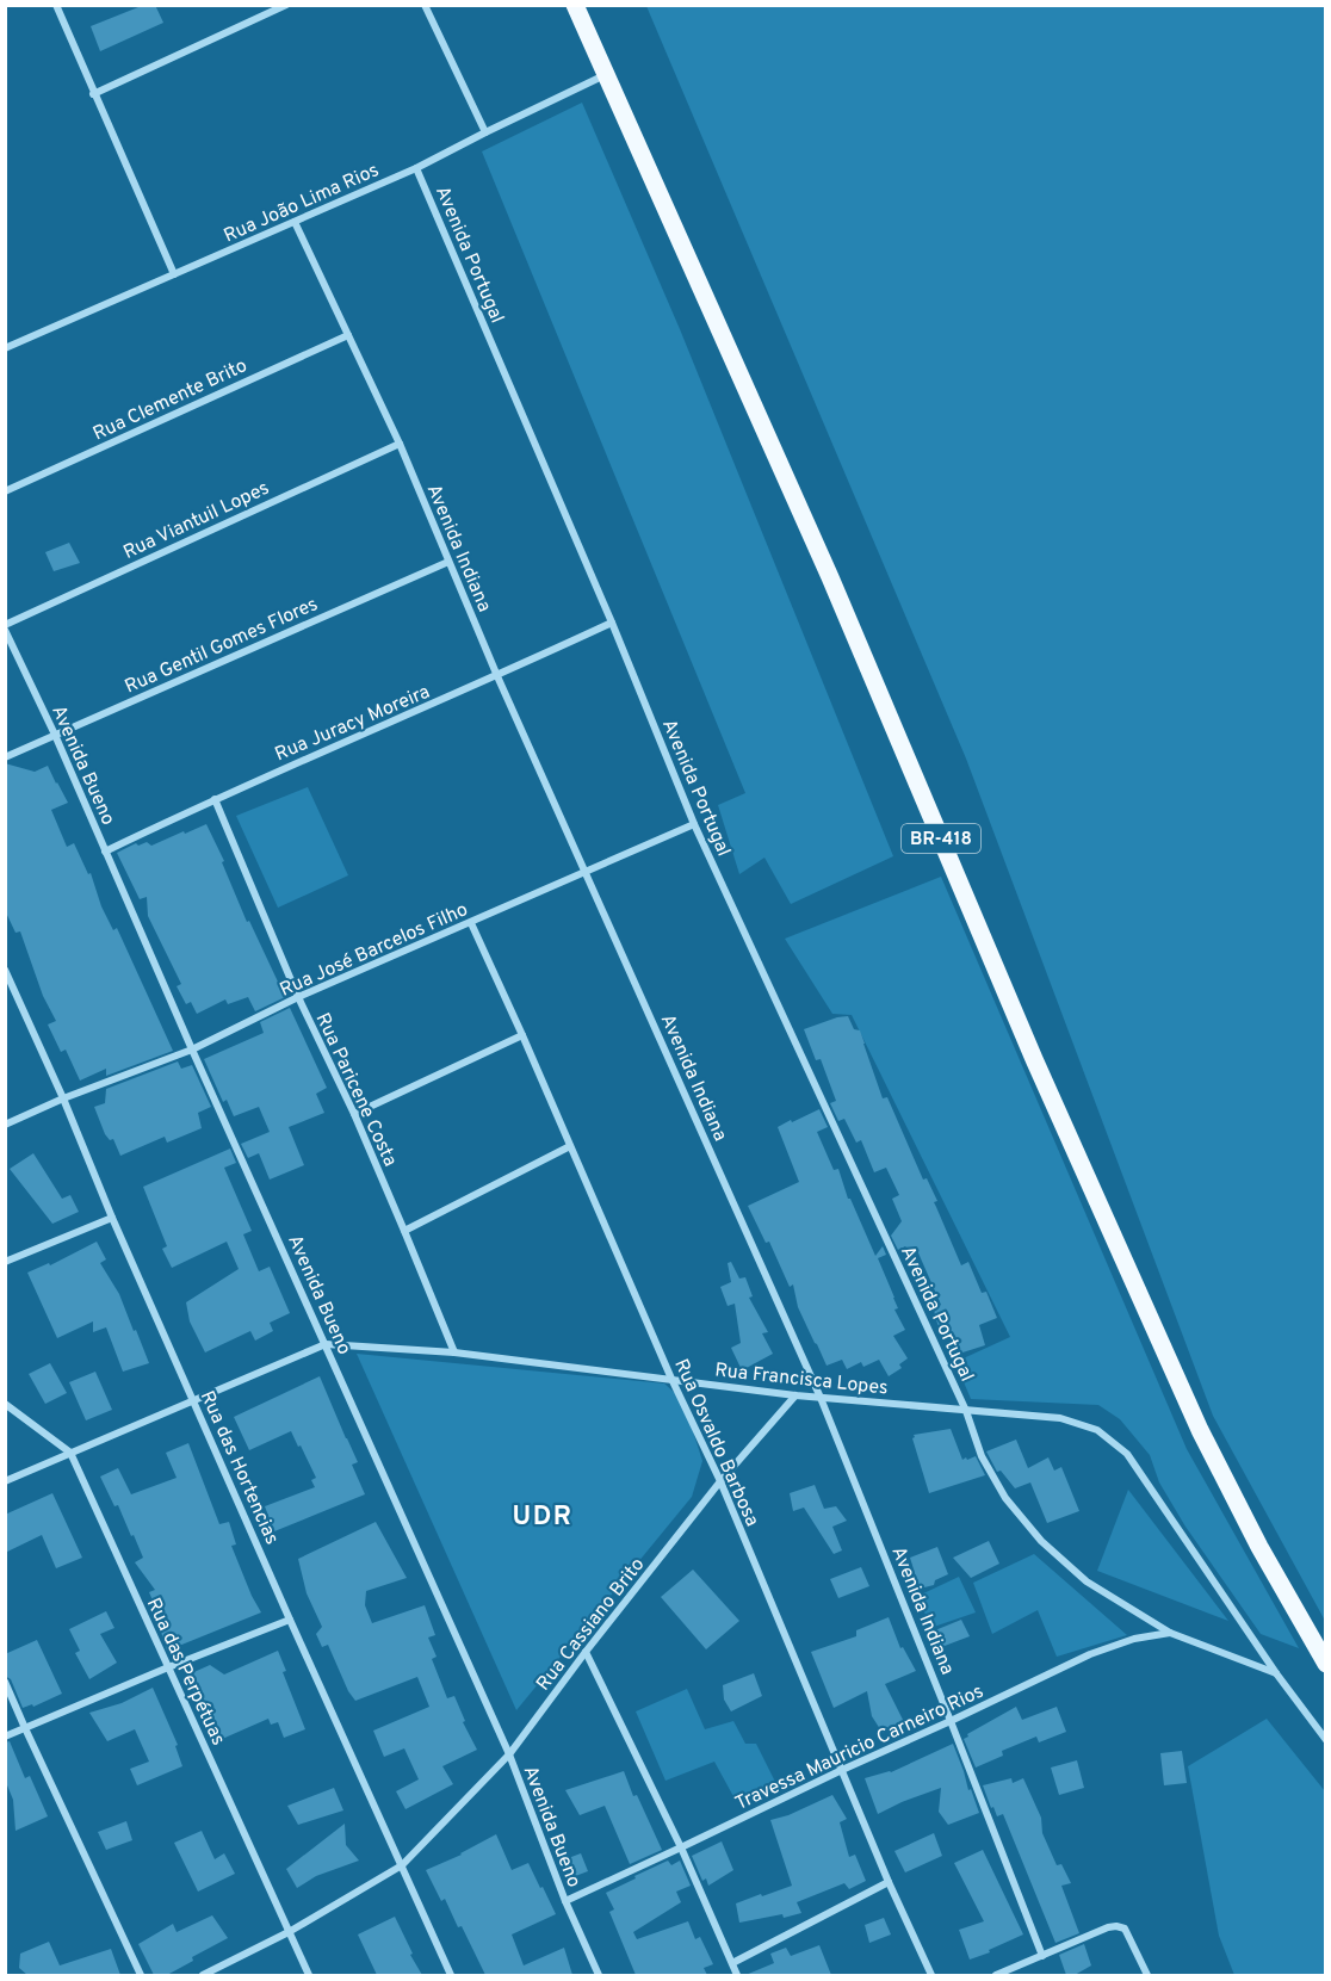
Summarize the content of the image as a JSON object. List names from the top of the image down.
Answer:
{
  "streets": {
    "main road": ["BR-418"],
    "street": [
      "Rua João Lima Rios",
      "Avenida Portugal",
      "Rua Clemente Brito",
      "Rua Viantuil Lopes",
      "Avenida Indiana",
      "Rua Gentil Gomes Flores",
      "Rua Juracy Moreira",
      "Avenida Bueno",
      "Rua José Barcelos Filho",
      "Rua Paricene Costa",
      "Rua Francisca Lopes",
      "Rua Osvaldo Barbosa",
      "Rua das Hortencias",
      "Rua Cassiano Brito",
      "Rua das Perpétuas",
      "Travessa Mauricio Carneiro Rios"
    ]
  },
  "crossings": [
    ["Rua João Lima Rios", "Avenida Portugal"],
    ["Rua João Lima Rios", "Avenida Indiana"],
    ["Rua João Lima Rios", "BR-418"],
    ["Avenida Portugal", "Rua Juracy Moreira"],
    ["Avenida Portugal", "Rua José Barcelos Filho"],
    ["Avenida Portugal", "Rua Francisca Lopes"],
    ["Avenida Portugal", "Travessa Mauricio Carneiro Rios"],
    ["Rua Clemente Brito", "Avenida Indiana"],
    ["Rua Viantuil Lopes", "Avenida Indiana"],
    ["Rua Viantuil Lopes", "Avenida Bueno"],
    ["Avenida Indiana", "Rua Gentil Gomes Flores"],
    ["Avenida Indiana", "Rua Juracy Moreira"],
    ["Avenida Indiana", "Rua José Barcelos Filho"],
    ["Avenida Indiana", "Rua Francisca Lopes"],
    ["Avenida Indiana", "Travessa Mauricio Carneiro Rios"],
    ["Rua Gentil Gomes Flores", "Avenida Bueno"],
    ["Rua Juracy Moreira", "Avenida Bueno"],
    ["Rua Juracy Moreira", "Rua Paricene Costa"],
    ["Avenida Bueno", "Rua José Barcelos Filho"],
    ["Avenida Bueno", "Rua Francisca Lopes"],
    ["Avenida Bueno", "Rua Cassiano Brito"],
    ["Avenida Bueno", "Travessa Mauricio Carneiro Rios"],
    ["Rua José Barcelos Filho", "Rua Paricene Costa"],
    ["Rua José Barcelos Filho", "Rua Osvaldo Barbosa"],
    ["Rua José Barcelos Filho", "Rua das Hortencias"],
    ["Rua Paricene Costa", "Rua Francisca Lopes"],
    ["Rua Francisca Lopes", "Rua Osvaldo Barbosa"],
    ["Rua Francisca Lopes", "Rua Cassiano Brito"],
    ["Rua Osvaldo Barbosa", "Rua Cassiano Brito"],
    ["Rua Osvaldo Barbosa", "Travessa Mauricio Carneiro Rios"],
    ["Rua das Hortencias", "Rua Cassiano Brito"],
    ["Rua Cassiano Brito", "Rua das Perpétuas"]
  ],
  "districts": ["UDR"]
}
